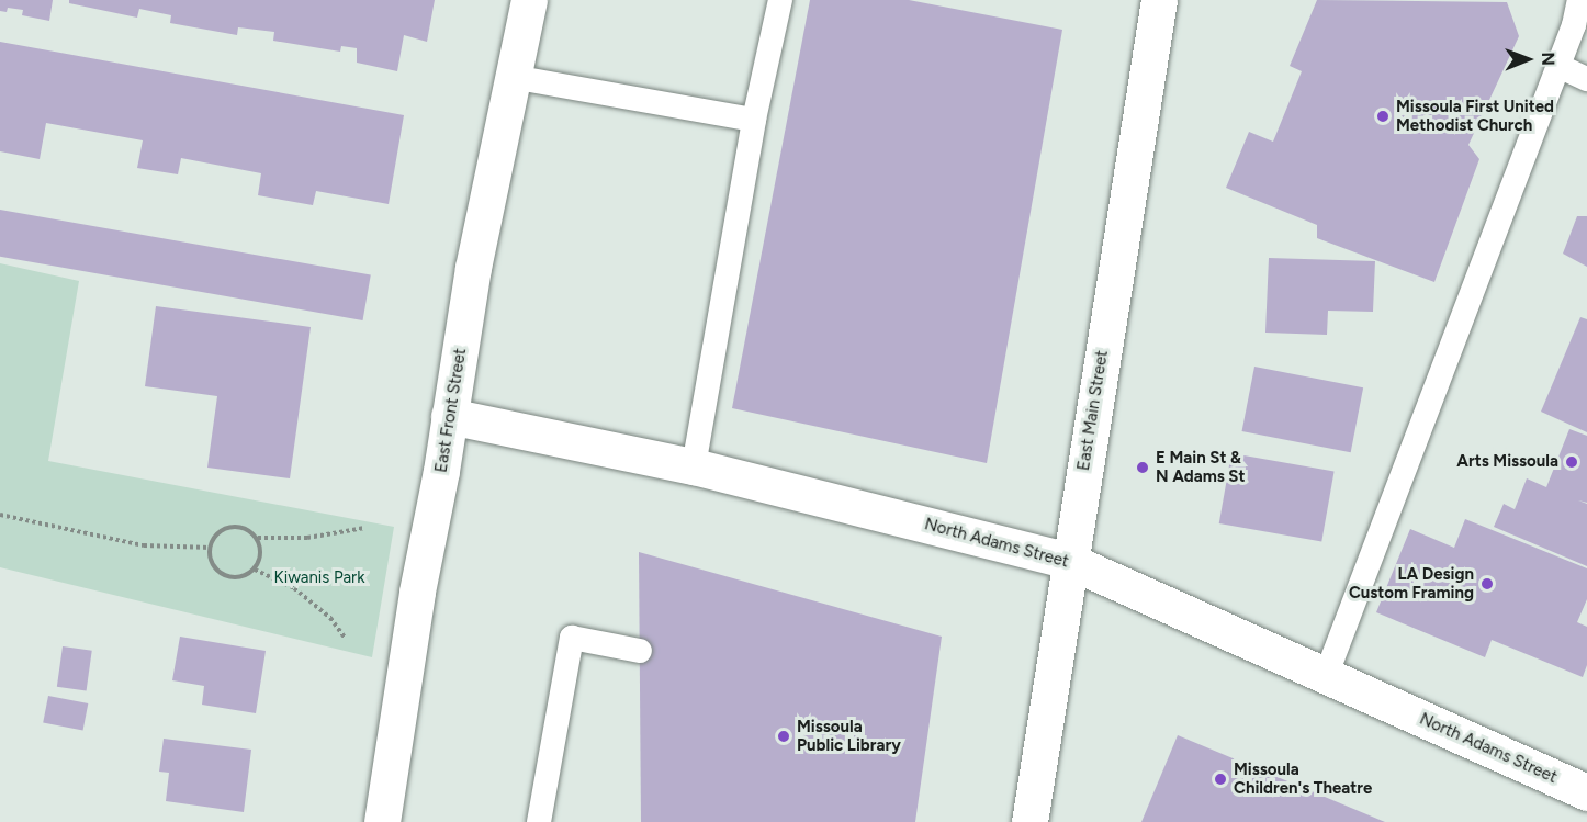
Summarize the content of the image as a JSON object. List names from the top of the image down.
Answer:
{
  "streets": {
    "street": ["East Front Street", "East Main Street", "North Adams Street"]
  },
  "crossings": [
    ["East Front Street", "North Adams Street"],
    ["East Main Street", "North Adams Street"]
  ],
  "parks": ["Kiwanis Park"],
  "places": [
    "Missoula First United Methodist Church",
    "Arts Missoula",
    "E Main St & N Adams St",
    "LA Design Custom Framing",
    "Missoula Public Library",
    "Missoula Children's Theatre"
  ],
  "north": "right"
}
